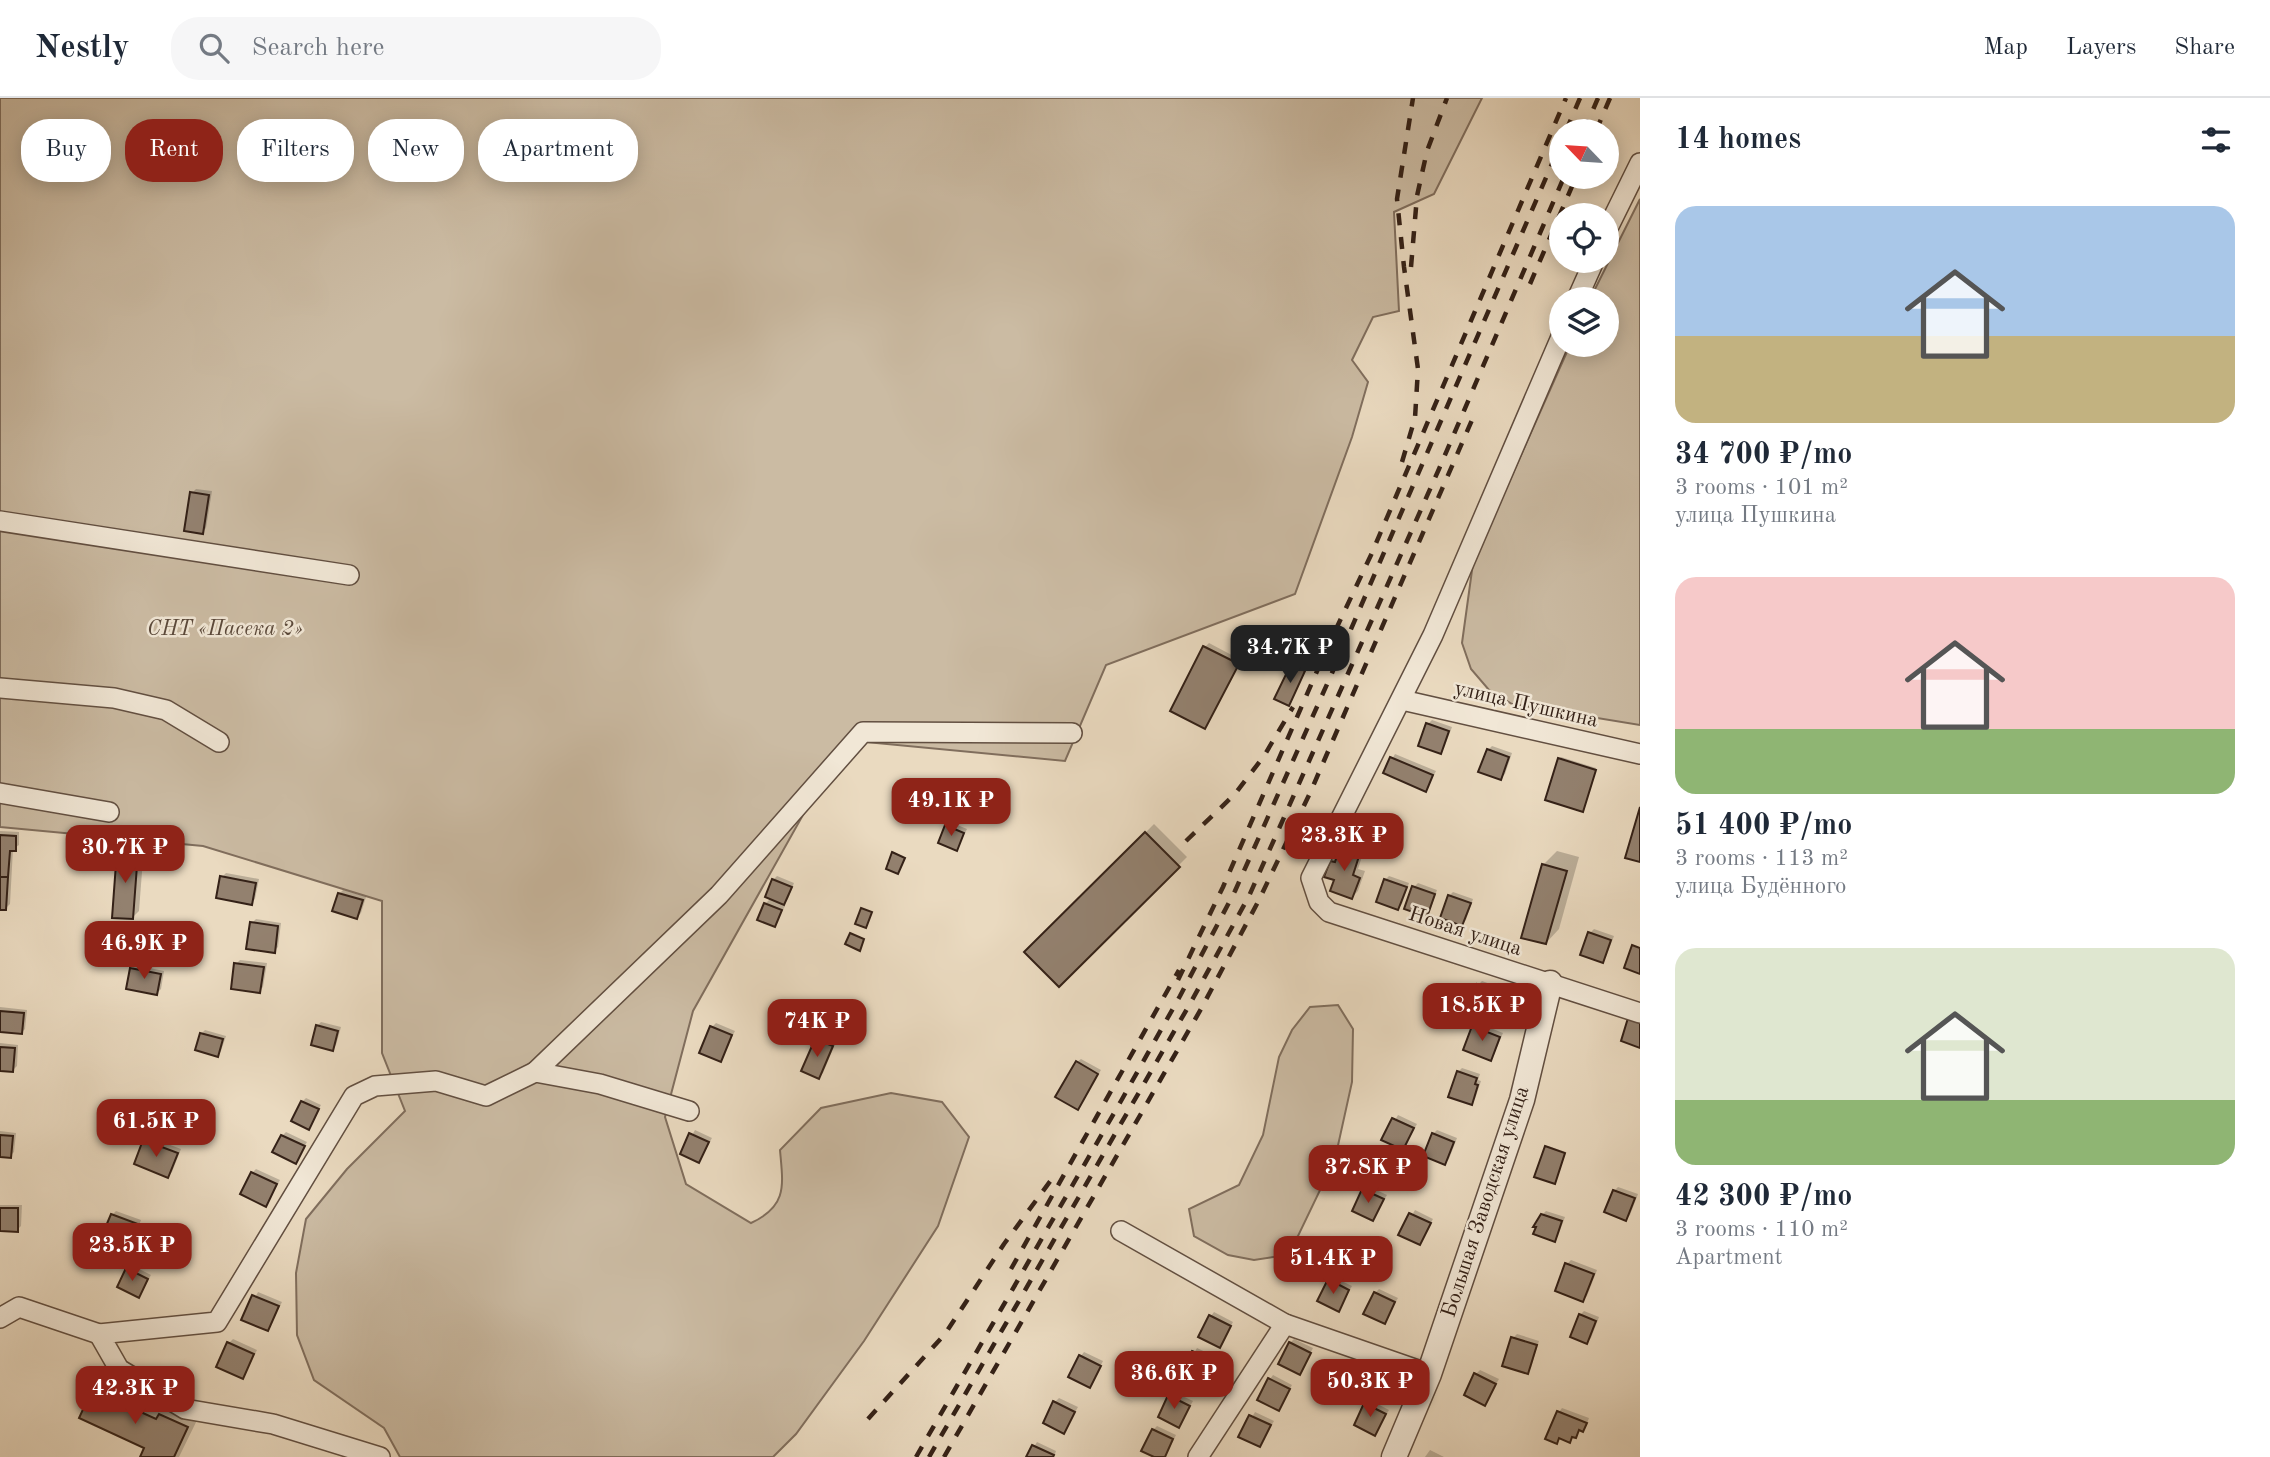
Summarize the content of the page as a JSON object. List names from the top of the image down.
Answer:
{
  "streets": {
    "street": ["улица Пушкина", "Новая улица", "Большая Заводская улица"]
  },
  "crossings": [
    ["улица Пушкина", "Новая улица"],
    ["Новая улица", "Большая Заводская улица"]
  ],
  "parks": ["СНТ «Пасека 2»"],
  "north": "top left",
  "page": {
    "header": "Nestly",
    "search": "Search here",
    "nav": ["Map", "Layers", "Share"],
    "heading": "14 homes",
    "chip": [
      "Buy",
      "Rent",
      "Filters",
      "New",
      "Apartment"
    ],
    "list": [
      {
        "name": "34 700 ₽/mo",
        "note": "3 rooms · 101 m² · улица Пушкина"
      },
      {
        "name": "51 400 ₽/mo",
        "note": "3 rooms · 113 m² · улица Будённого"
      },
      {
        "name": "42 300 ₽/mo",
        "note": "3 rooms · 110 m² · Apartment"
      }
    ],
    "price": [
      "34.7K ₽",
      "49.1K ₽",
      "23.3K ₽",
      "30.7K ₽",
      "46.9K ₽",
      "18.5K ₽",
      "74K ₽",
      "61.5K ₽",
      "37.8K ₽",
      "23.5K ₽",
      "51.4K ₽",
      "36.6K ₽",
      "50.3K ₽",
      "42.3K ₽"
    ]
  }
}
